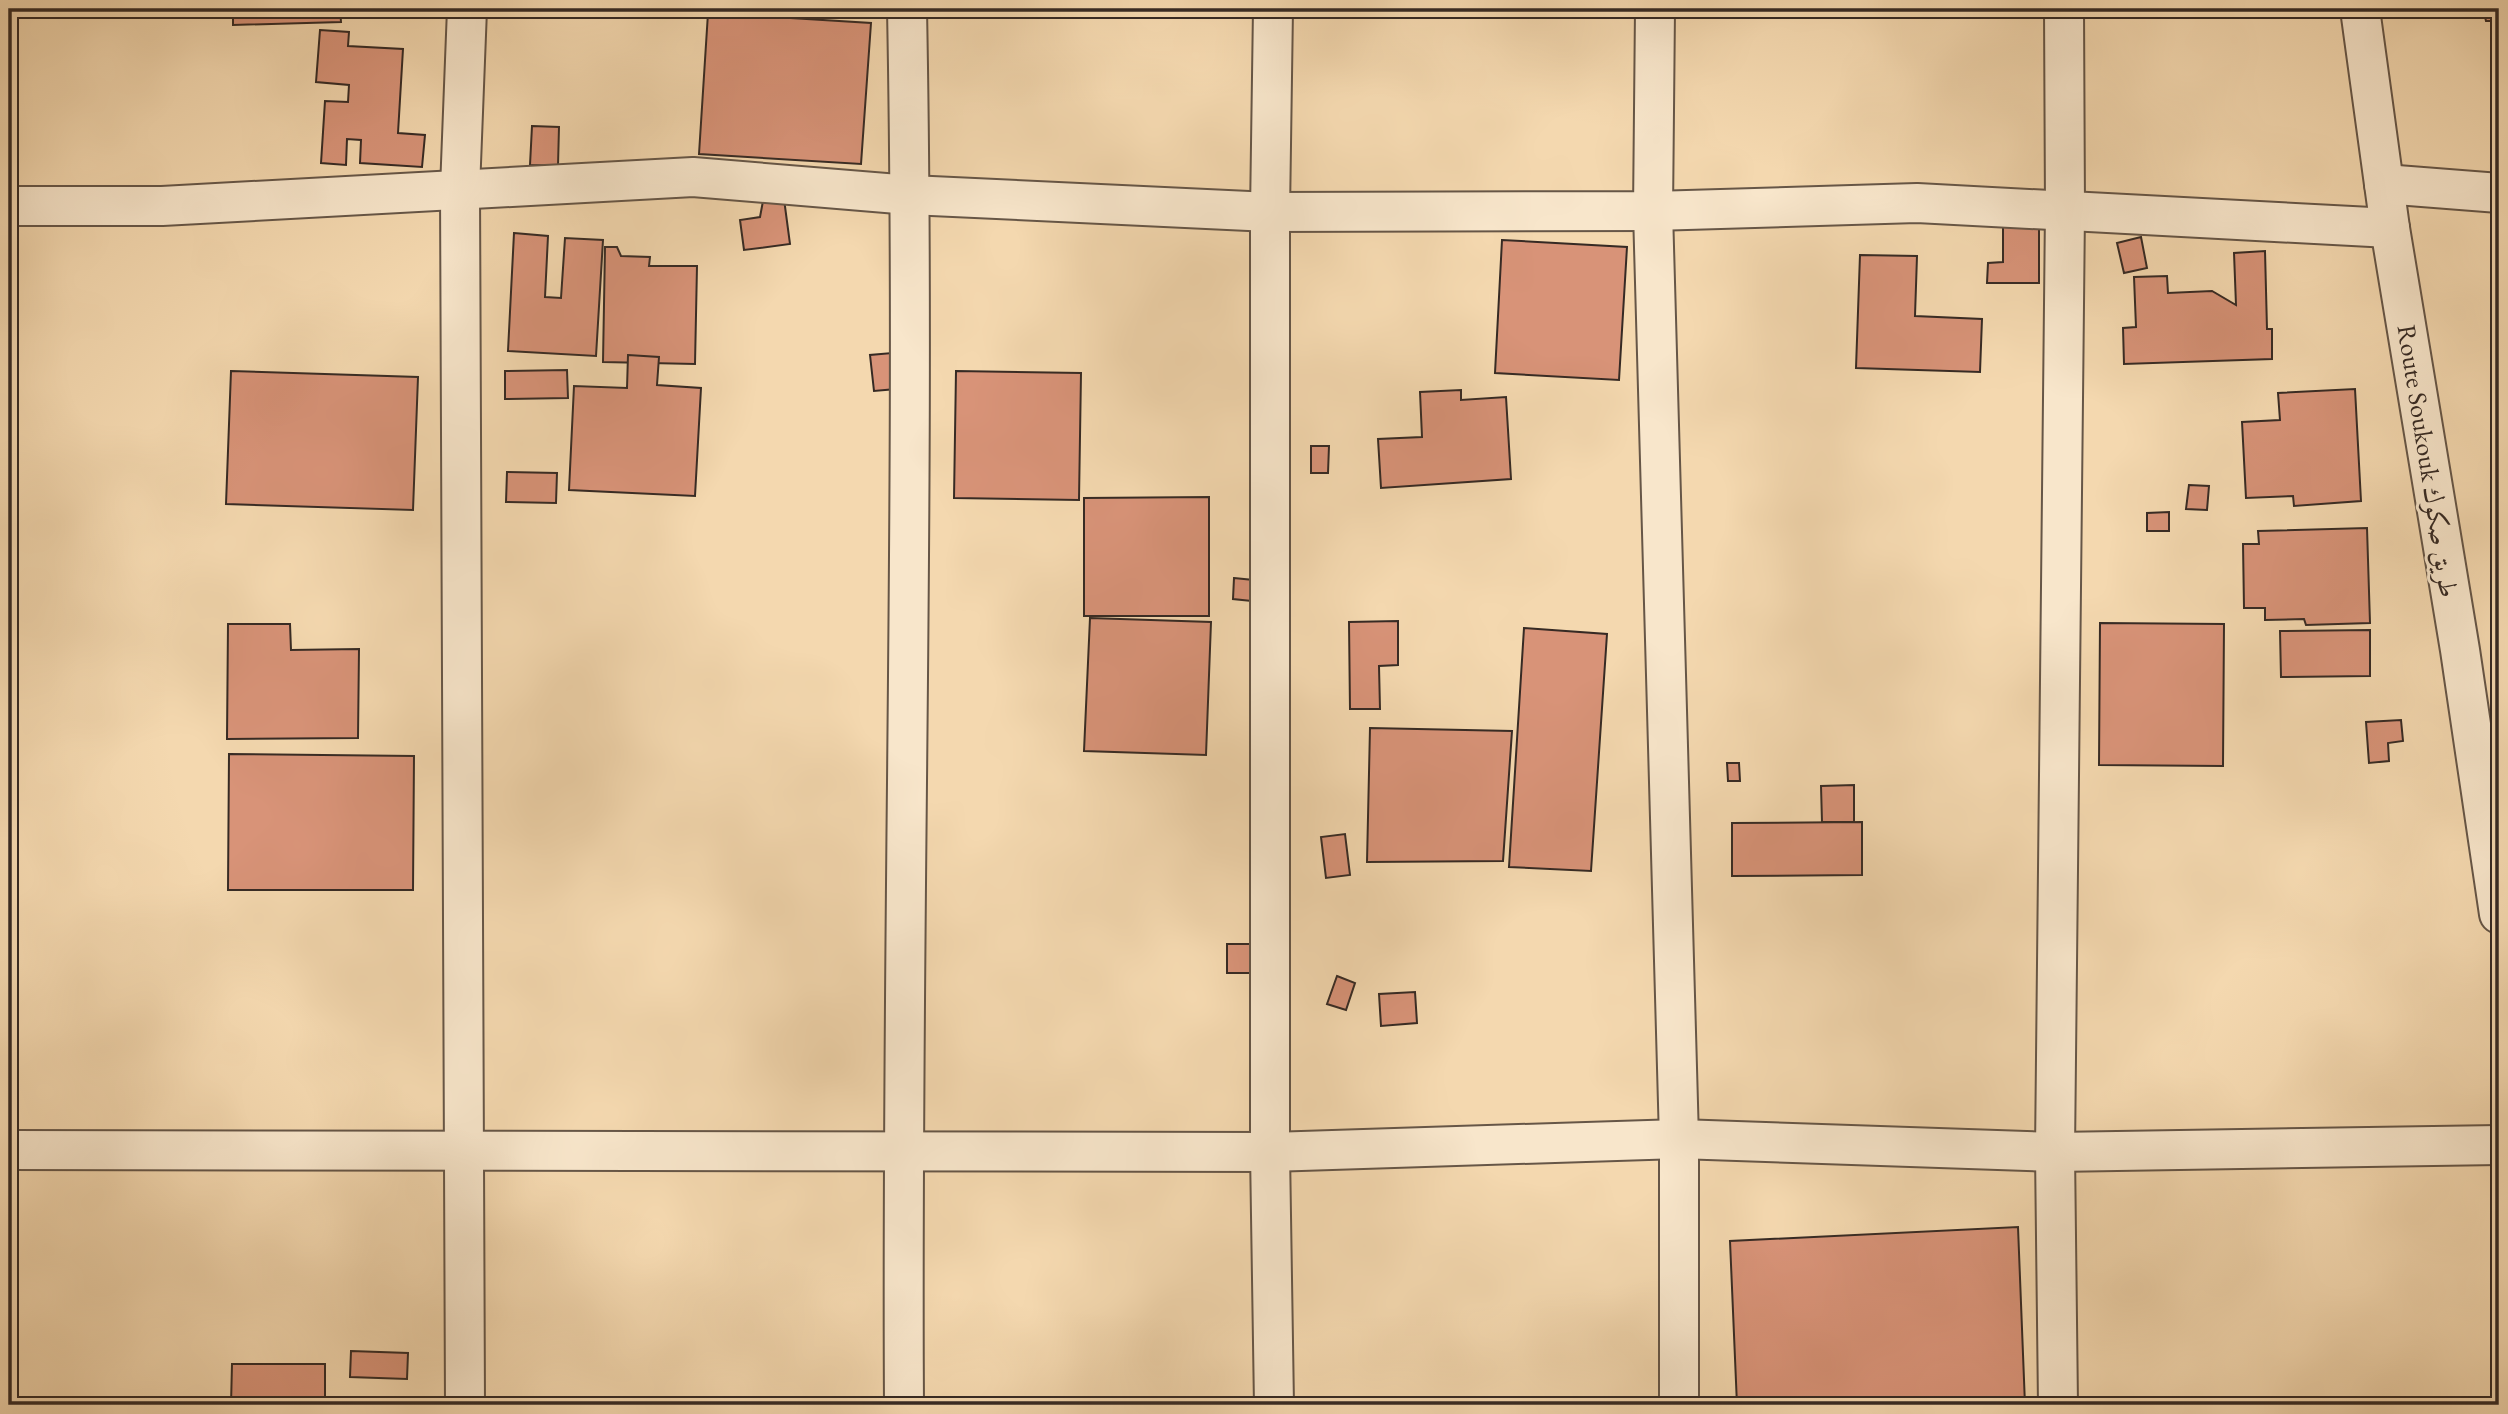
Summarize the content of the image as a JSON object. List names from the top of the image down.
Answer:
{
  "streets": {
    "street": ["Route Soukouk طريق صكوك"]
  }
}
